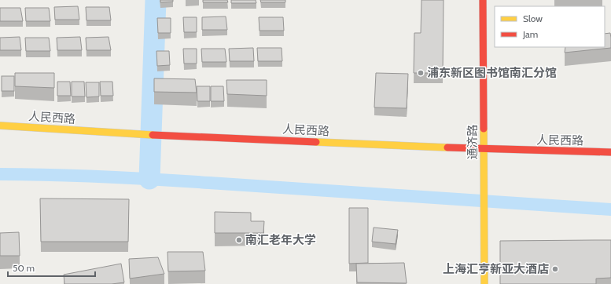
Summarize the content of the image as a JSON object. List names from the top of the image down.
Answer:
{
  "streets": {
    "street": ["人民西路", "通济路"]
  },
  "crossings": [
    ["人民西路", "通济路"]
  ],
  "places": ["浦东新区图书馆南汇分馆", "南汇老年大学", "上海汇亨新亚大酒店"],
  "legend": ["Slow", "Jam"],
  "scale_bar": "50 m"
}
